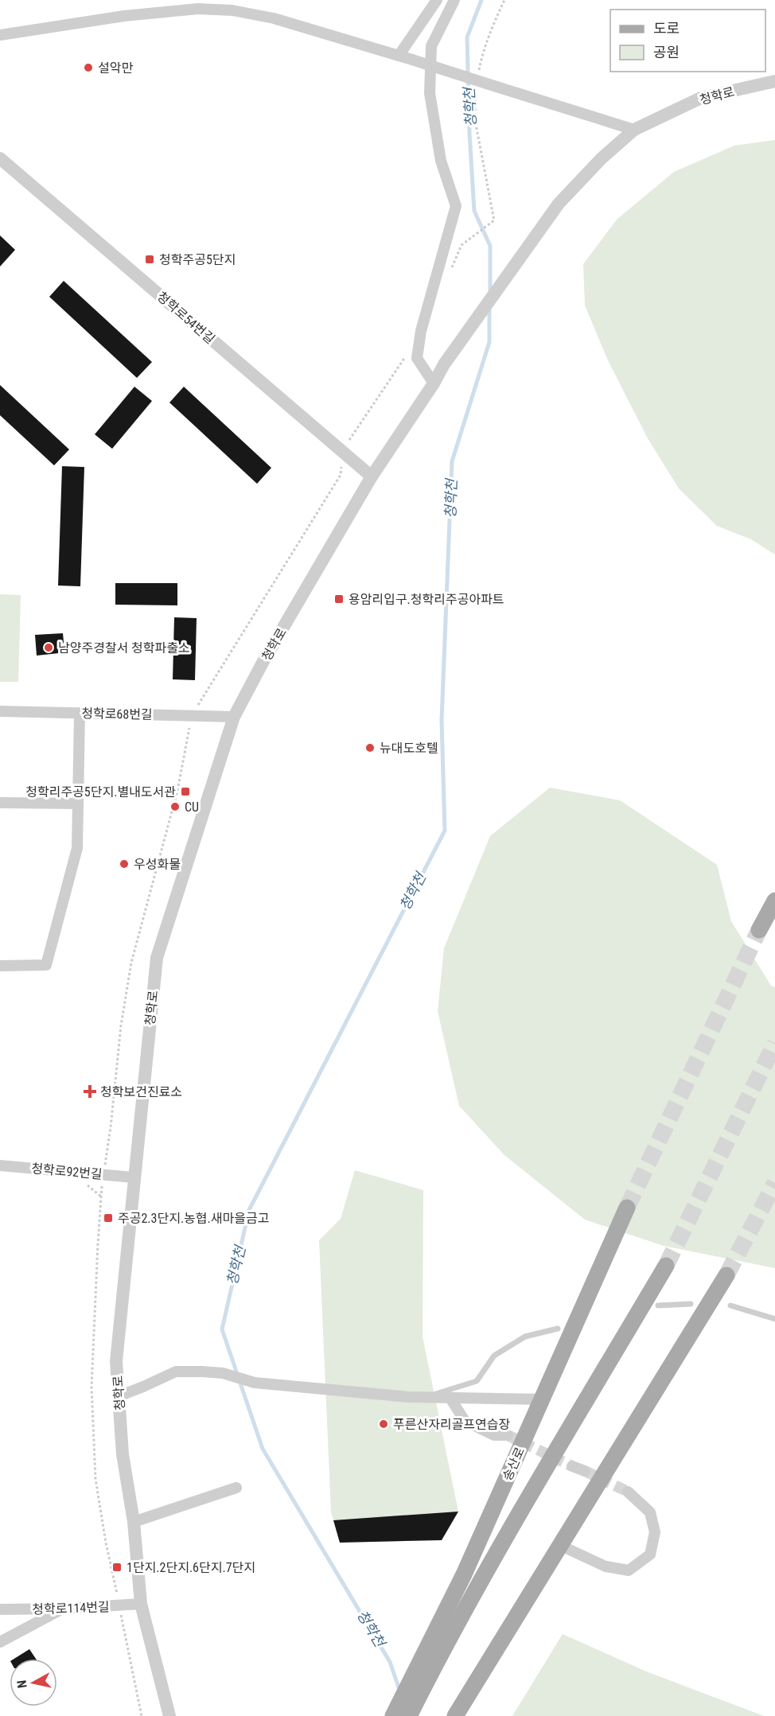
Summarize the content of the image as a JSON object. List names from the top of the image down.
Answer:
{
  "streets": {
    "main road": ["송산로"],
    "street": [
      "청학로",
      "청학로54번길",
      "청학로68번길",
      "청학로92번길",
      "청학로114번길"
    ]
  },
  "crossings": [
    ["청학로", "청학로54번길"],
    ["청학로", "청학로68번길"],
    ["청학로", "청학로92번길"],
    ["청학로", "청학로114번길"]
  ],
  "water": ["청학천"],
  "places": {
    "other": [
      "설악만",
      "남양주경찰서 청학파출소",
      "뉴대도호텔",
      "CU",
      "우성화물",
      "푸른산자리골프연습장"
    ],
    "transit": [
      "청학주공5단지",
      "용암리입구.청학리주공아파트",
      "청학리주공5단지.별내도서관",
      "주공2.3단지.농협.새마을금고",
      "1단지.2단지.6단지.7단지"
    ],
    "health": ["청학보건진료소"]
  },
  "legend": ["도로", "공원"],
  "north": "left"
}
